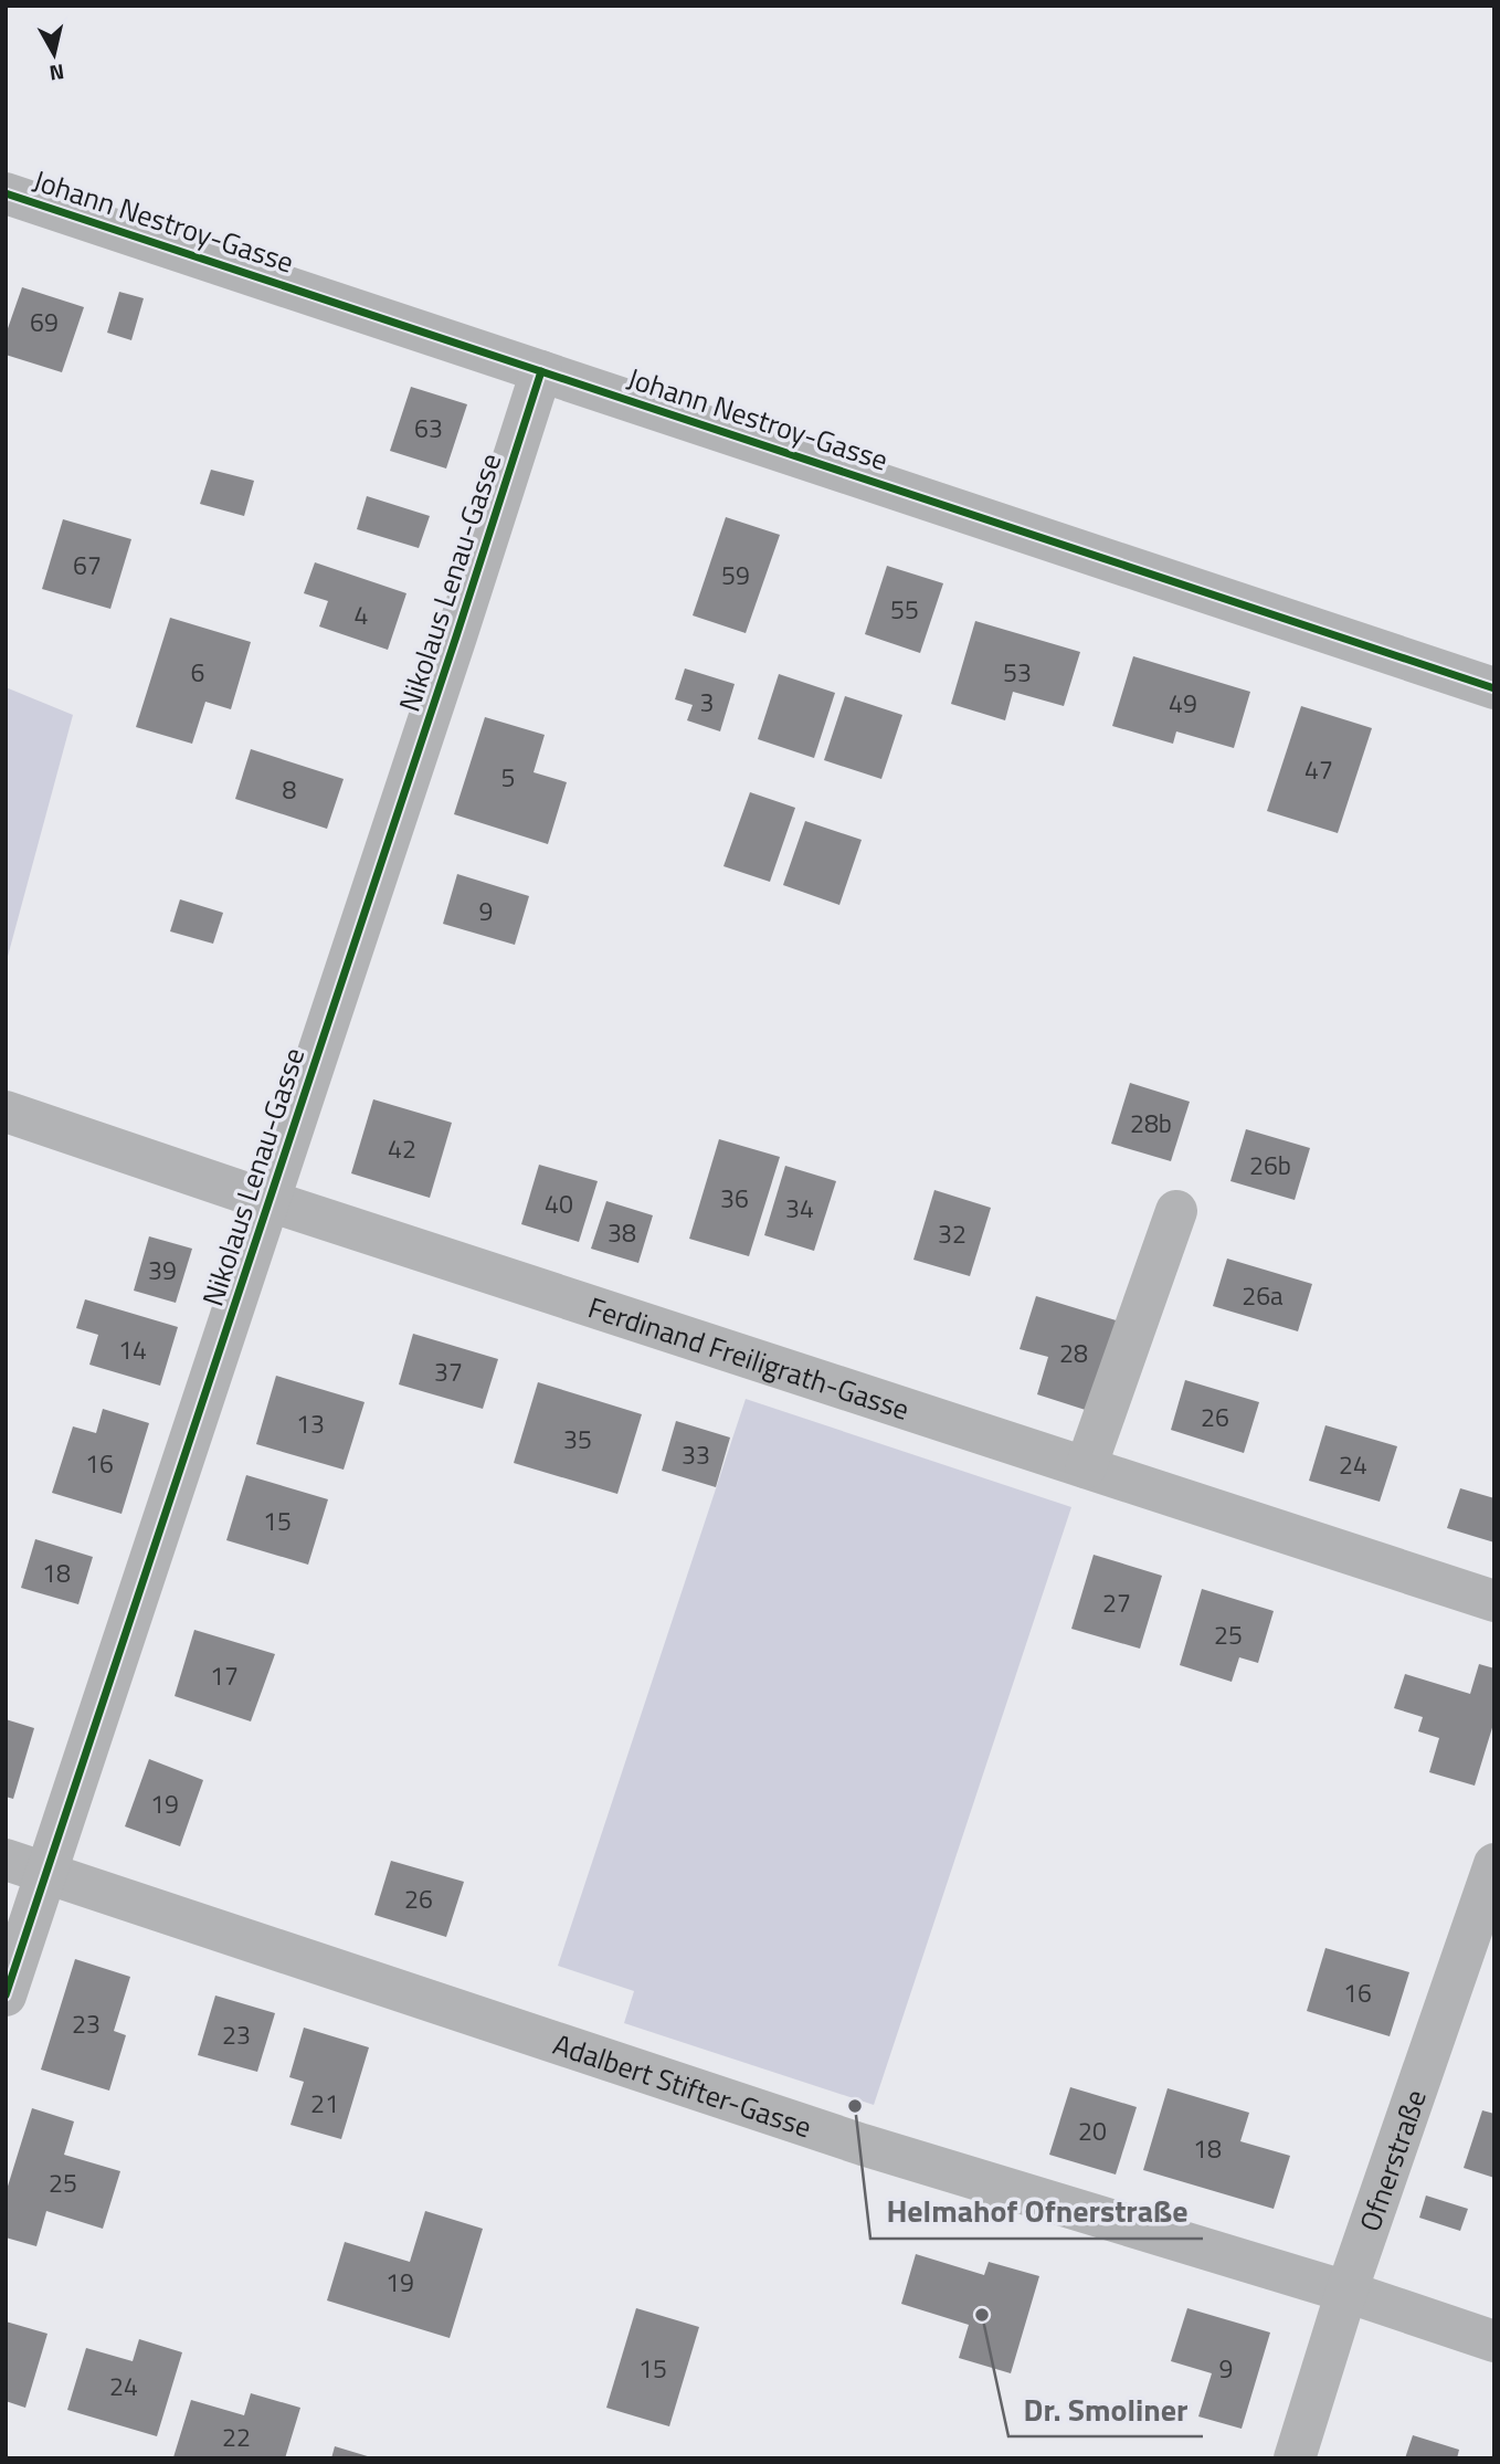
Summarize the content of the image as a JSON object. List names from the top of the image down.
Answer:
{
  "streets": {
    "street": [
      "Johann Nestroy-Gasse",
      "Nikolaus Lenau-Gasse",
      "Ferdinand Freiligrath-Gasse",
      "Adalbert Stifter-Gasse",
      "Ofnerstraße"
    ]
  },
  "crossings": [
    ["Johann Nestroy-Gasse", "Nikolaus Lenau-Gasse"],
    ["Nikolaus Lenau-Gasse", "Ferdinand Freiligrath-Gasse"],
    ["Nikolaus Lenau-Gasse", "Adalbert Stifter-Gasse"],
    ["Adalbert Stifter-Gasse", "Ofnerstraße"]
  ],
  "places": ["Helmahof Ofnerstraße", "Dr. Smoliner"],
  "house_numbers": [
    "69",
    "63",
    "67",
    "59",
    "55",
    "4",
    "6",
    "53",
    "3",
    "49",
    "47",
    "5",
    "8",
    "9",
    "28b",
    "42",
    "26b",
    "36",
    "40",
    "34",
    "38",
    "32",
    "39",
    "26a",
    "14",
    "28",
    "37",
    "26",
    "13",
    "35",
    "33",
    "16",
    "24",
    "15",
    "18",
    "27",
    "25",
    "17",
    "19",
    "26",
    "16",
    "23",
    "23",
    "21",
    "20",
    "18",
    "25",
    "19",
    "15",
    "9",
    "24",
    "22"
  ],
  "north": "bottom"
}
